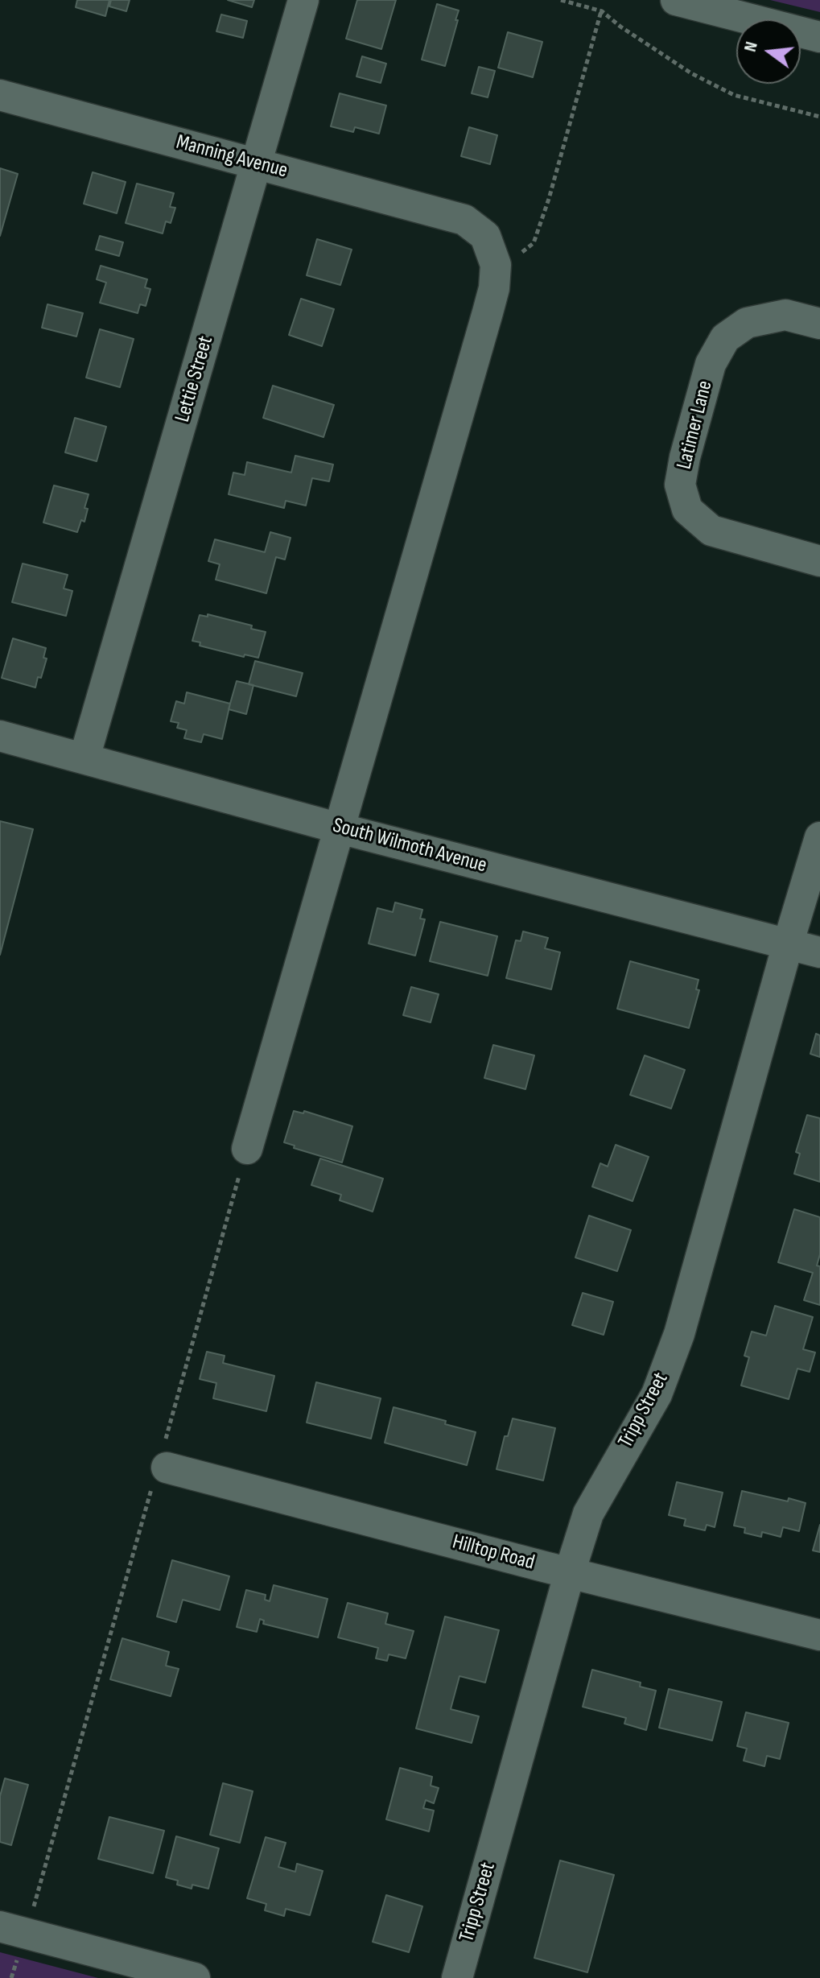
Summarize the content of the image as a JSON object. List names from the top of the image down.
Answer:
{
  "streets": {
    "street": [
      "Manning Avenue",
      "Lettie Street",
      "Latimer Lane",
      "South Wilmoth Avenue",
      "Tripp Street",
      "Hilltop Road"
    ]
  },
  "crossings": [
    ["Manning Avenue", "Lettie Street"],
    ["Lettie Street", "South Wilmoth Avenue"],
    ["South Wilmoth Avenue", "Tripp Street"],
    ["Tripp Street", "Hilltop Road"]
  ],
  "north": "left"
}
